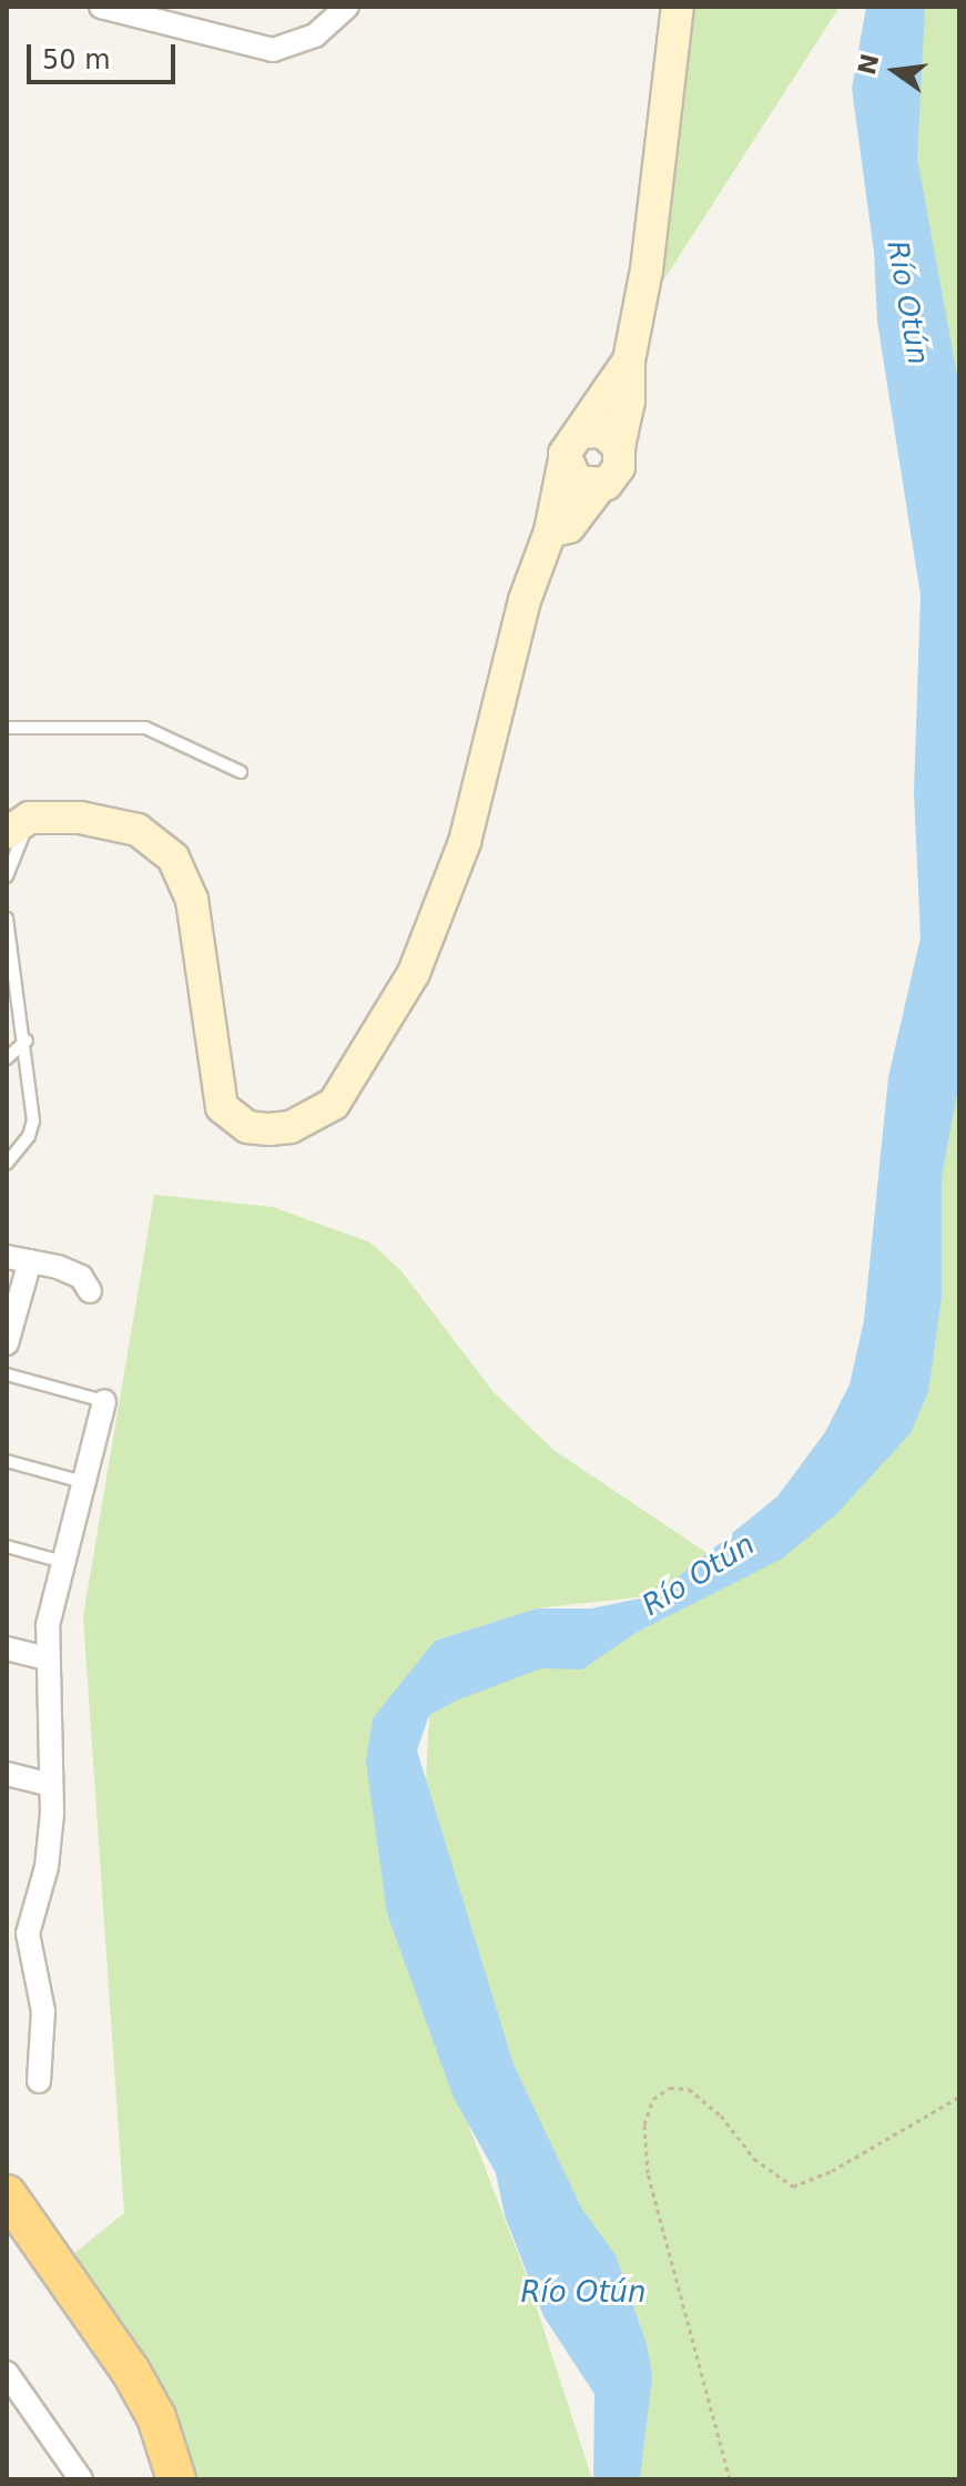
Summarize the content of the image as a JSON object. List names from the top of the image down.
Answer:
{
  "water": ["Río Otún"],
  "scale_bar": "50 m",
  "north": "left"
}
